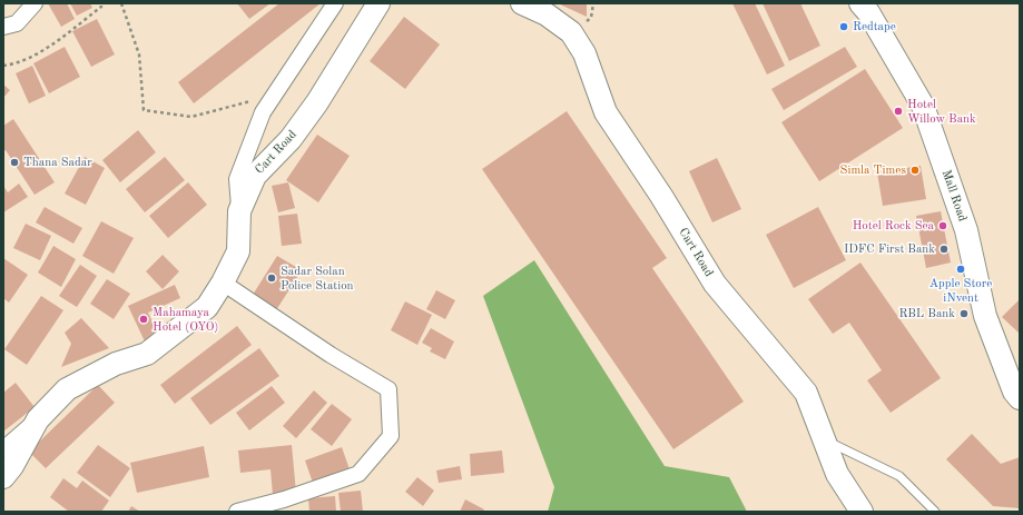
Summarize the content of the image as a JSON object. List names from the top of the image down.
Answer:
{
  "streets": {
    "main road": ["Cart Road", "Mall Road"]
  },
  "places": [
    "Redtape",
    "Hotel Willow Bank",
    "Thana Sadar",
    "Simla Times",
    "Hotel Rock Sea",
    "IDFC First Bank",
    "Apple Store iNvent",
    "Sadar Solan Police Station",
    "RBL Bank",
    "Mahamaya Hotel (OYO)"
  ]
}
